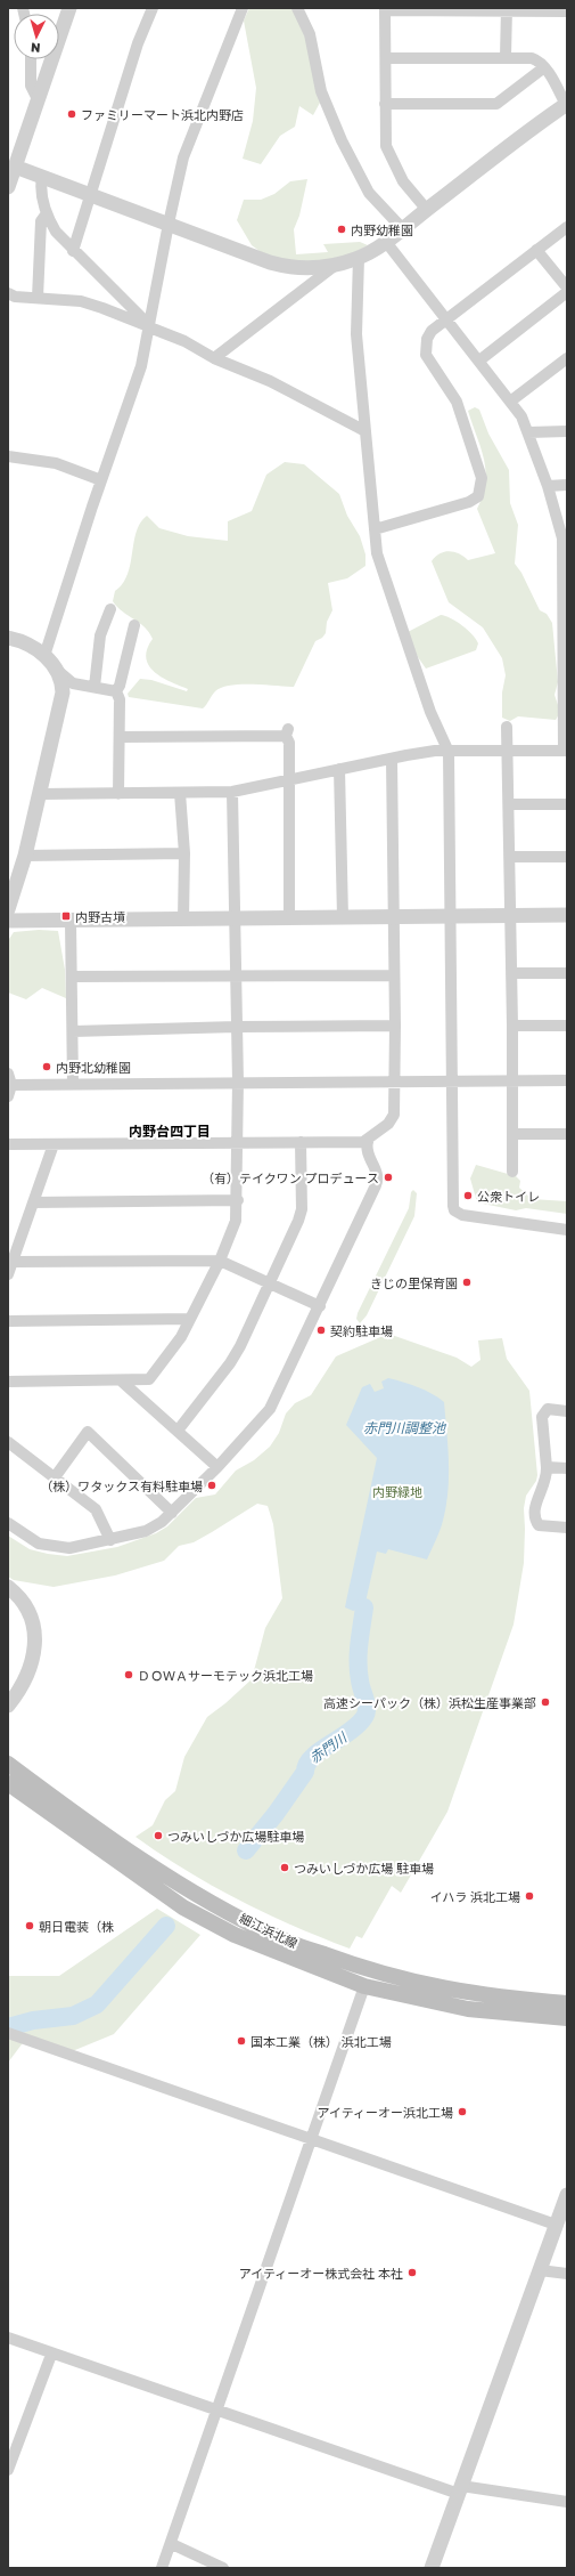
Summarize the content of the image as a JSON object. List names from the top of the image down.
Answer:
{
  "streets": {
    "main road": ["細江浜北線"]
  },
  "districts": ["内野台四丁目"],
  "water": ["赤門川調整池", "赤門川"],
  "parks": ["内野緑地"],
  "places": {
    "other": [
      "ファミリーマート浜北内野店",
      "内野幼稚園",
      "内野北幼稚園",
      "（有）テイクワン プロデュース",
      "公衆トイレ",
      "きじの里保育園",
      "契約駐車場",
      "（株）ワタックス有料駐車場",
      "ＤＯＷＡサーモテック浜北工場",
      "高速シーパック（株）浜松生産事業部",
      "つみいしづか広場駐車場",
      "つみいしづか広場 駐車場",
      "イハラ 浜北工場",
      "朝日電装（株",
      "国本工業（株） 浜北工場",
      "アイティーオー浜北工場",
      "アイティーオー株式会社 本社"
    ],
    "transit": ["内野古墳"]
  },
  "north": "bottom"
}
